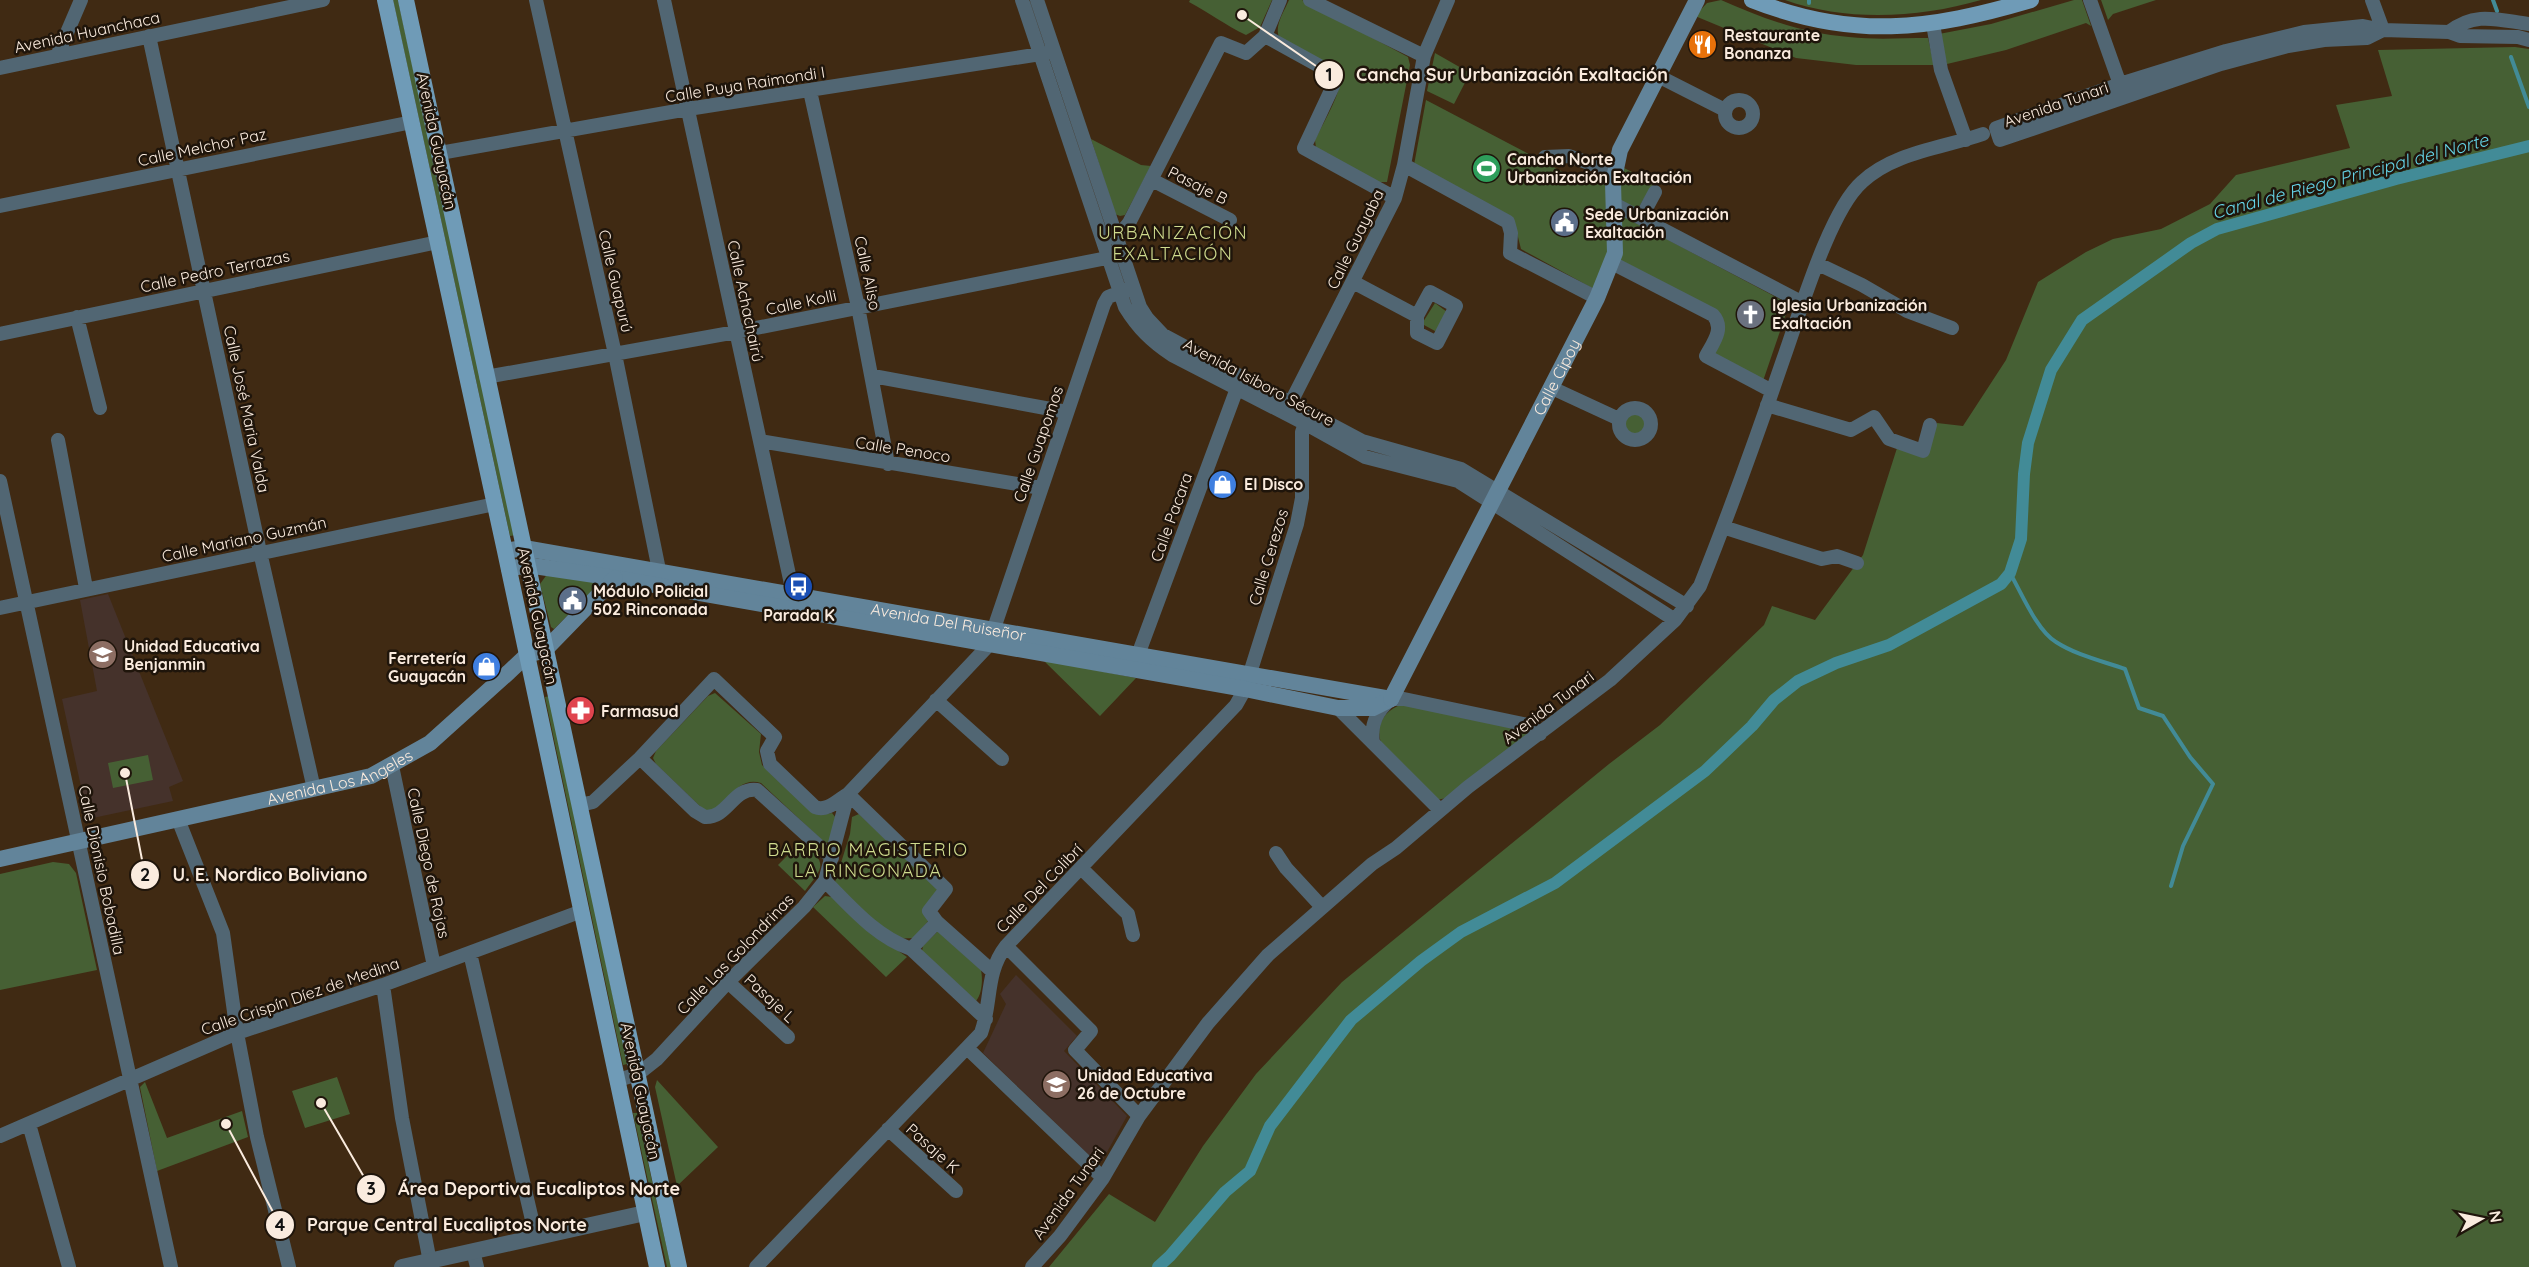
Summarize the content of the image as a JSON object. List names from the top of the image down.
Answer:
{
  "streets": {
    "main road": [
      "Avenida Guayacán",
      "Calle Cipoy",
      "Avenida Del Ruiseñor",
      "Avenida Los Angeles"
    ],
    "street": [
      "Avenida Huanchaca",
      "Calle Puya Raimondi I",
      "Avenida Tunari",
      "Calle Melchor Paz",
      "Pasaje B",
      "Calle Guayaba",
      "Calle Pedro Terrazas",
      "Calle Aliso",
      "Calle Guapurú",
      "Calle Achachairú",
      "Calle Kolli",
      "Avenida Isiboro Sécure",
      "Calle José Maria Valda",
      "Calle Guapomos",
      "Calle Penoco",
      "Calle Pacara",
      "Calle Mariano Guzmán",
      "Calle Cerezos",
      "Calle Diego de Rojas",
      "Calle Dionisio Bobadilla",
      "Calle Del Colibrí",
      "Calle Las Golondrinas",
      "Calle Crispín Díez de Medina",
      "Pasaje L",
      "Pasaje K"
    ]
  },
  "crossings": [
    ["Avenida Huanchaca", "Calle José Maria Valda"],
    ["Calle Puya Raimondi I", "Avenida Guayacán"],
    ["Calle Puya Raimondi I", "Calle Aliso"],
    ["Calle Puya Raimondi I", "Calle Guapurú"],
    ["Calle Puya Raimondi I", "Calle Achachairú"],
    ["Calle Puya Raimondi I", "Avenida Isiboro Sécure"],
    ["Avenida Tunari", "Avenida Isiboro Sécure"],
    ["Avenida Tunari", "Avenida Del Ruiseñor"],
    ["Avenida Guayacán", "Calle Melchor Paz"],
    ["Avenida Guayacán", "Calle Pedro Terrazas"],
    ["Avenida Guayacán", "Calle Kolli"],
    ["Avenida Guayacán", "Calle Mariano Guzmán"],
    ["Avenida Guayacán", "Avenida Del Ruiseñor"],
    ["Avenida Guayacán", "Avenida Los Angeles"],
    ["Avenida Guayacán", "Calle Las Golondrinas"],
    ["Avenida Guayacán", "Calle Crispín Díez de Medina"],
    ["Calle Melchor Paz", "Calle José Maria Valda"],
    ["Calle Guayaba", "Avenida Isiboro Sécure"],
    ["Calle Pedro Terrazas", "Calle José Maria Valda"],
    ["Calle Aliso", "Calle Kolli"],
    ["Calle Aliso", "Calle Penoco"],
    ["Calle Guapurú", "Calle Kolli"],
    ["Calle Guapurú", "Avenida Del Ruiseñor"],
    ["Calle Achachairú", "Calle Kolli"],
    ["Calle Achachairú", "Calle Penoco"],
    ["Calle Achachairú", "Avenida Del Ruiseñor"],
    ["Calle Kolli", "Avenida Isiboro Sécure"],
    ["Calle Cipoy", "Avenida Isiboro Sécure"],
    ["Calle Cipoy", "Avenida Del Ruiseñor"],
    ["Avenida Isiboro Sécure", "Calle Guapomos"],
    ["Avenida Isiboro Sécure", "Calle Pacara"],
    ["Avenida Isiboro Sécure", "Calle Cerezos"],
    ["Calle José Maria Valda", "Calle Mariano Guzmán"],
    ["Calle José Maria Valda", "Avenida Los Angeles"],
    ["Calle Guapomos", "Calle Penoco"],
    ["Calle Guapomos", "Avenida Del Ruiseñor"],
    ["Calle Guapomos", "Calle Las Golondrinas"],
    ["Calle Pacara", "Avenida Del Ruiseñor"],
    ["Calle Mariano Guzmán", "Calle Dionisio Bobadilla"],
    ["Calle Cerezos", "Avenida Del Ruiseñor"],
    ["Calle Cerezos", "Calle Del Colibrí"],
    ["Avenida Del Ruiseñor", "Calle Del Colibrí"],
    ["Avenida Del Ruiseñor", "Calle Las Golondrinas"],
    ["Avenida Los Angeles", "Calle Diego de Rojas"],
    ["Avenida Los Angeles", "Calle Dionisio Bobadilla"],
    ["Calle Diego de Rojas", "Calle Crispín Díez de Medina"],
    ["Calle Dionisio Bobadilla", "Calle Crispín Díez de Medina"],
    ["Calle Del Colibrí", "Pasaje K"],
    ["Calle Las Golondrinas", "Pasaje L"]
  ],
  "districts": ["URBANIZACIÓN EXALTACIÓN", "BARRIO MAGISTERIO LA RINCONADA"],
  "water": ["Canal de Riego Principal del Norte"],
  "places": {
    "other": [
      "Cancha Sur Urbanización Exaltación",
      "U. E. Nordico Boliviano",
      "Área Deportiva Eucaliptos Norte",
      "Parque Central Eucaliptos Norte"
    ],
    "restaurant": ["Restaurante Bonanza"],
    "sports": ["Cancha Norte Urbanización Exaltación"],
    "public building": ["Sede Urbanización Exaltación", "Módulo Policial 502 Rinconada"],
    "church": ["Iglesia Urbanización Exaltación"],
    "shop": ["El Disco", "Ferretería Guayacán"],
    "bus stop": ["Parada K"],
    "school or university": ["Unidad Educativa Benjanmin", "Unidad Educativa 26 de Octubre"],
    "pharmacy": ["Farmasud"]
  },
  "north": "right"
}
